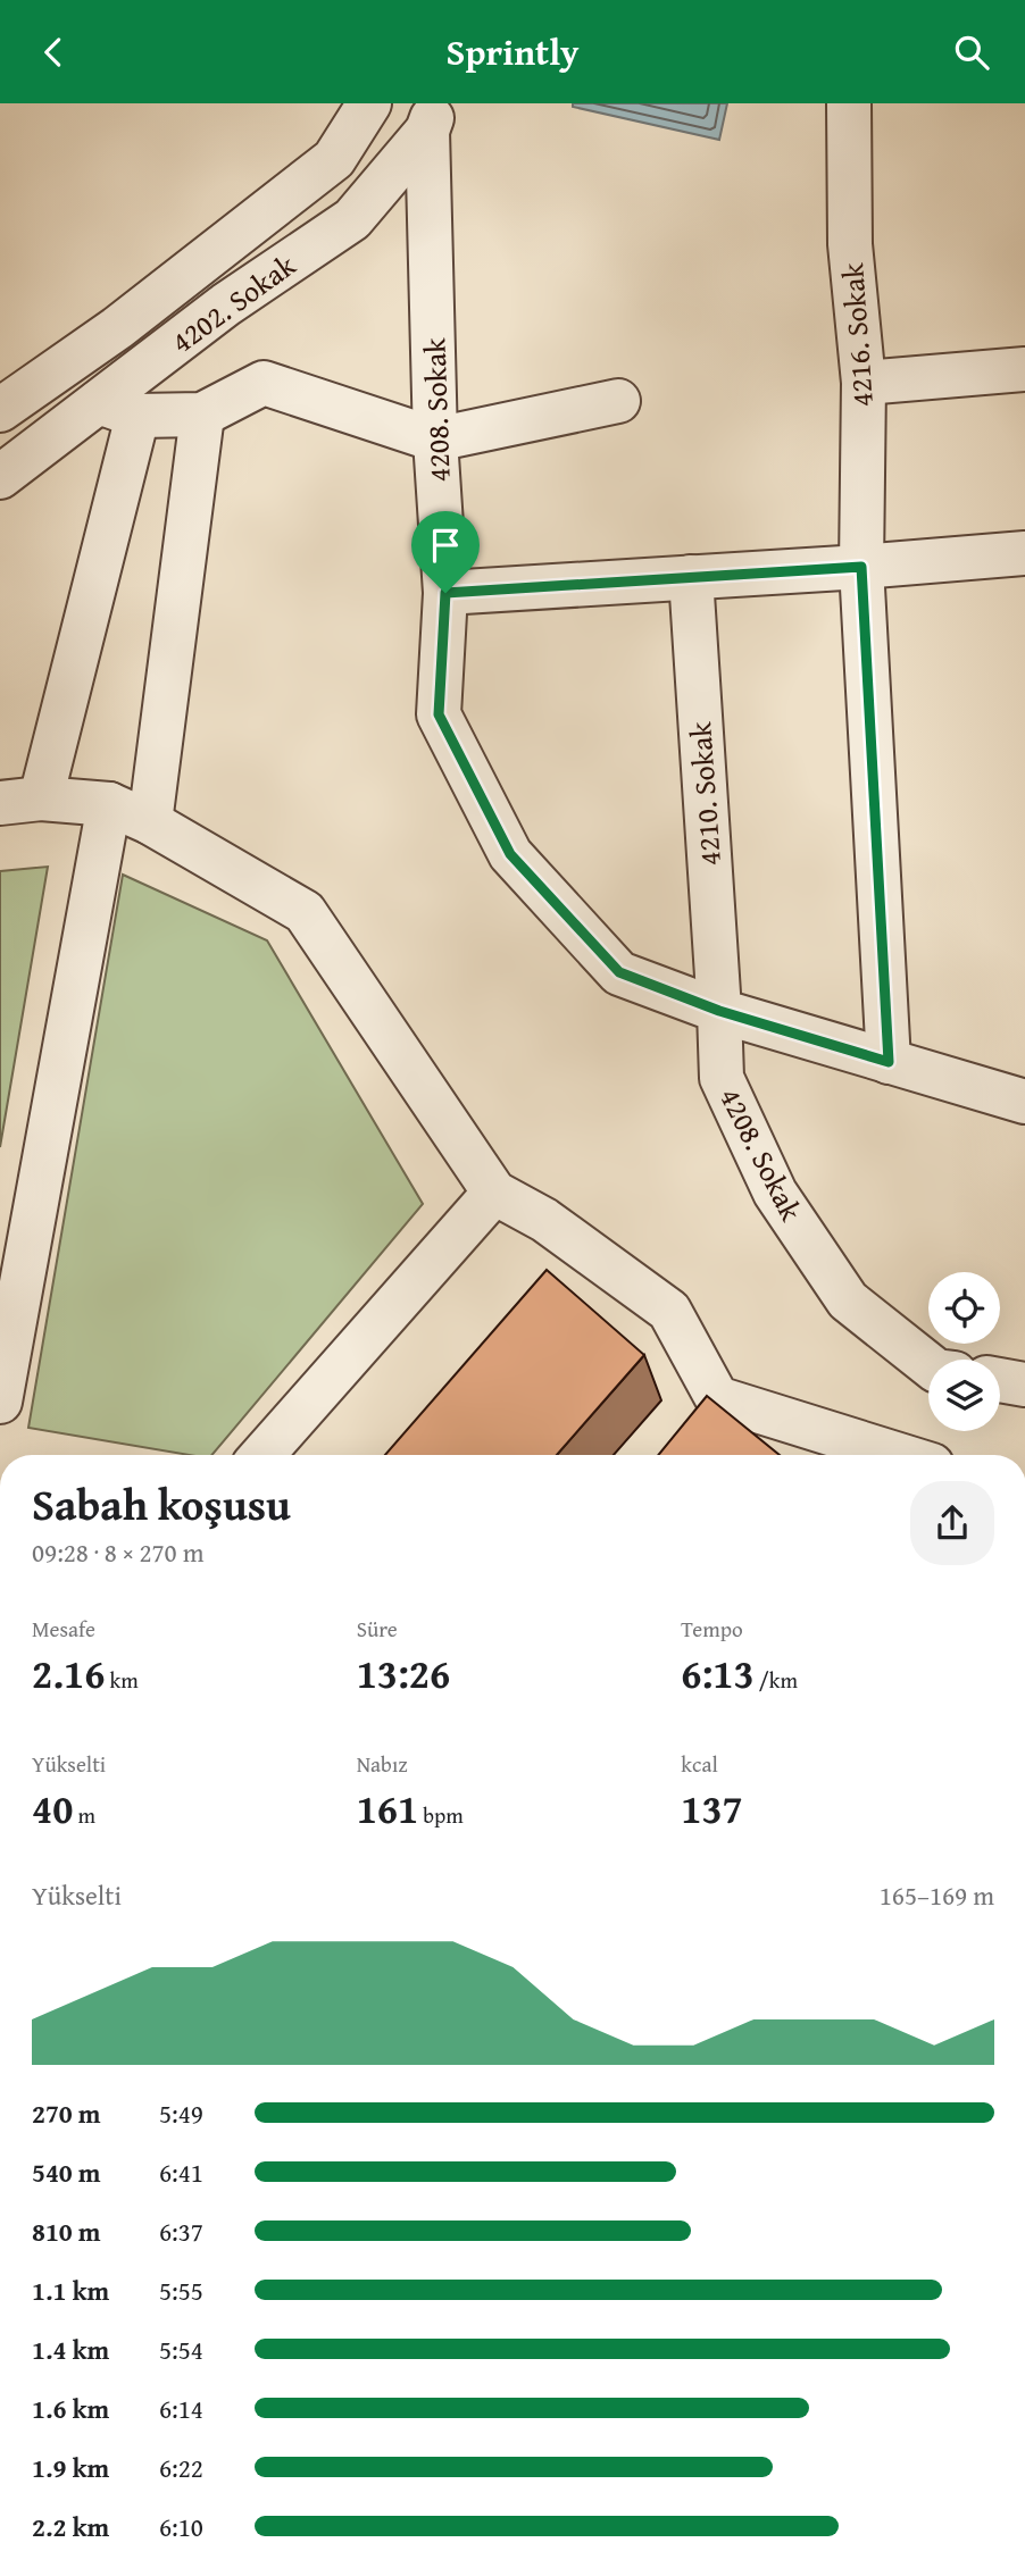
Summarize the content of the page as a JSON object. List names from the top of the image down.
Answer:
{
  "streets": {
    "street": [
      "4202. Sokak",
      "4216. Sokak",
      "4208. Sokak",
      "4210. Sokak"
    ]
  },
  "crossings": [
    ["4202. Sokak", "4208. Sokak"],
    ["4208. Sokak", "4210. Sokak"]
  ],
  "page": {
    "header": "Sprintly",
    "heading": ["Sabah koşusu", "09:28 · 8 × 270 m"],
    "stats": [
      ["Mesafe", "2.16 km"],
      ["Süre", "13:26"],
      ["Tempo", "6:13 /km"],
      ["Yükselti", "40 m"],
      ["Nabız", "161 bpm"],
      ["kcal", "137"]
    ],
    "chart": ["Yükselti", "165–169 m"],
    "list": [
      {
        "name": "270 m",
        "note": "5:49"
      },
      {
        "name": "540 m",
        "note": "6:41"
      },
      {
        "name": "810 m",
        "note": "6:37"
      },
      {
        "name": "1.1 km",
        "note": "5:55"
      },
      {
        "name": "1.4 km",
        "note": "5:54"
      },
      {
        "name": "1.6 km",
        "note": "6:14"
      },
      {
        "name": "1.9 km",
        "note": "6:22"
      },
      {
        "name": "2.2 km",
        "note": "6:10"
      }
    ]
  }
}
